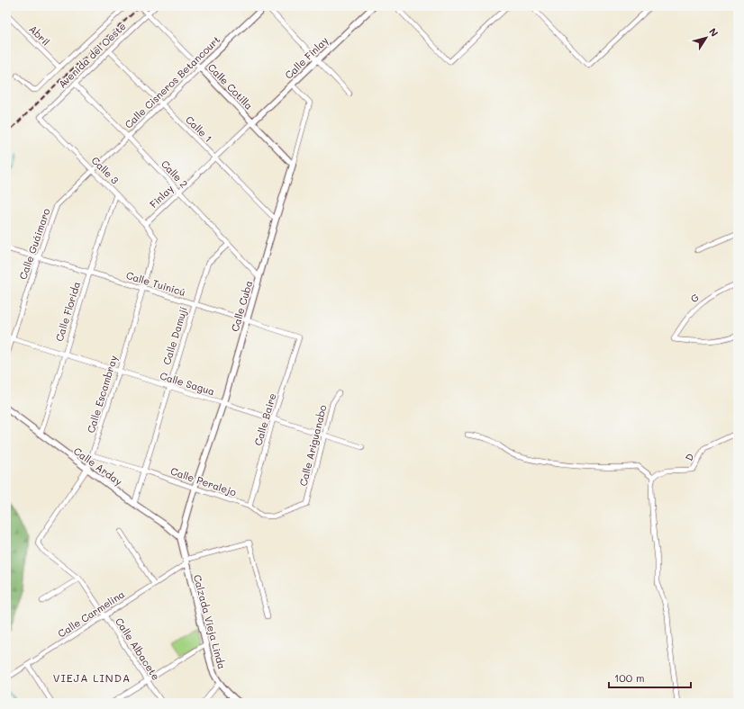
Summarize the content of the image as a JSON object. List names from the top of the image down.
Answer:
{
  "streets": {
    "street": [
      "Abril",
      "Avenida del Oeste",
      "Calle Finlay",
      "Calle Cisneros Betancourt",
      "Calle Cotilla",
      "Calle 1",
      "Calle 3",
      "Calle 2",
      "Finlay",
      "Calle Guáimaro",
      "Calle Tuinicú",
      "G",
      "Calle Cuba",
      "Calle Florida",
      "Calle Damují",
      "Calle Sagua",
      "Calle Escambray",
      "Calle Baire",
      "Calle Ariguanabo",
      "D",
      "Calle Arday",
      "Calle Peralejo",
      "Calle Carmelina",
      "Calzada Vieja Linda",
      "Calle Albacete"
    ]
  },
  "crossings": [
    ["Abril", "Avenida del Oeste"],
    ["Avenida del Oeste", "Calle Cotilla"],
    ["Avenida del Oeste", "Calle 1"],
    ["Avenida del Oeste", "Calle 3"],
    ["Avenida del Oeste", "Calle 2"],
    ["Calle Finlay", "Calle Cotilla"],
    ["Calle Finlay", "Finlay"],
    ["Calle Finlay", "Calle Cuba"],
    ["Calle Cisneros Betancourt", "Calle Cotilla"],
    ["Calle Cisneros Betancourt", "Calle 1"],
    ["Calle Cisneros Betancourt", "Calle 3"],
    ["Calle Cisneros Betancourt", "Calle 2"],
    ["Calle Cisneros Betancourt", "Calle Guáimaro"],
    ["Calle Cotilla", "Finlay"],
    ["Calle Cotilla", "Calle Cuba"],
    ["Calle 1", "Finlay"],
    ["Calle 1", "Calle Cuba"],
    ["Calle 3", "Finlay"],
    ["Calle 3", "Calle Guáimaro"],
    ["Calle 3", "Calle Florida"],
    ["Calle 3", "Calle Escambray"],
    ["Calle 2", "Finlay"],
    ["Calle 2", "Calle Cuba"],
    ["Calle 2", "Calle Damují"],
    ["Calle Guáimaro", "Calle Tuinicú"],
    ["Calle Guáimaro", "Calle Sagua"],
    ["Calle Tuinicú", "Calle Cuba"],
    ["Calle Tuinicú", "Calle Florida"],
    ["Calle Tuinicú", "Calle Damují"],
    ["Calle Tuinicú", "Calle Escambray"],
    ["Calle Tuinicú", "Calle Baire"],
    ["Calle Cuba", "Calle Sagua"],
    ["Calle Cuba", "Calle Arday"],
    ["Calle Cuba", "Calle Peralejo"],
    ["Calle Cuba", "Calzada Vieja Linda"],
    ["Calle Florida", "Calle Sagua"],
    ["Calle Florida", "Calle Arday"],
    ["Calle Damují", "Calle Sagua"],
    ["Calle Damují", "Calle Arday"],
    ["Calle Damují", "Calle Peralejo"],
    ["Calle Sagua", "Calle Escambray"],
    ["Calle Sagua", "Calle Baire"],
    ["Calle Sagua", "Calle Ariguanabo"],
    ["Calle Escambray", "Calle Arday"],
    ["Calle Escambray", "Calle Peralejo"],
    ["Calle Escambray", "Calle Albacete"],
    ["Calle Baire", "Calle Peralejo"],
    ["Calle Ariguanabo", "Calle Peralejo"],
    ["Calle Arday", "Calzada Vieja Linda"],
    ["Calle Carmelina", "Calzada Vieja Linda"],
    ["Calle Carmelina", "Calle Albacete"]
  ],
  "districts": ["VIEJA LINDA"],
  "scale_bar": "100 m",
  "north": "top right"
}
